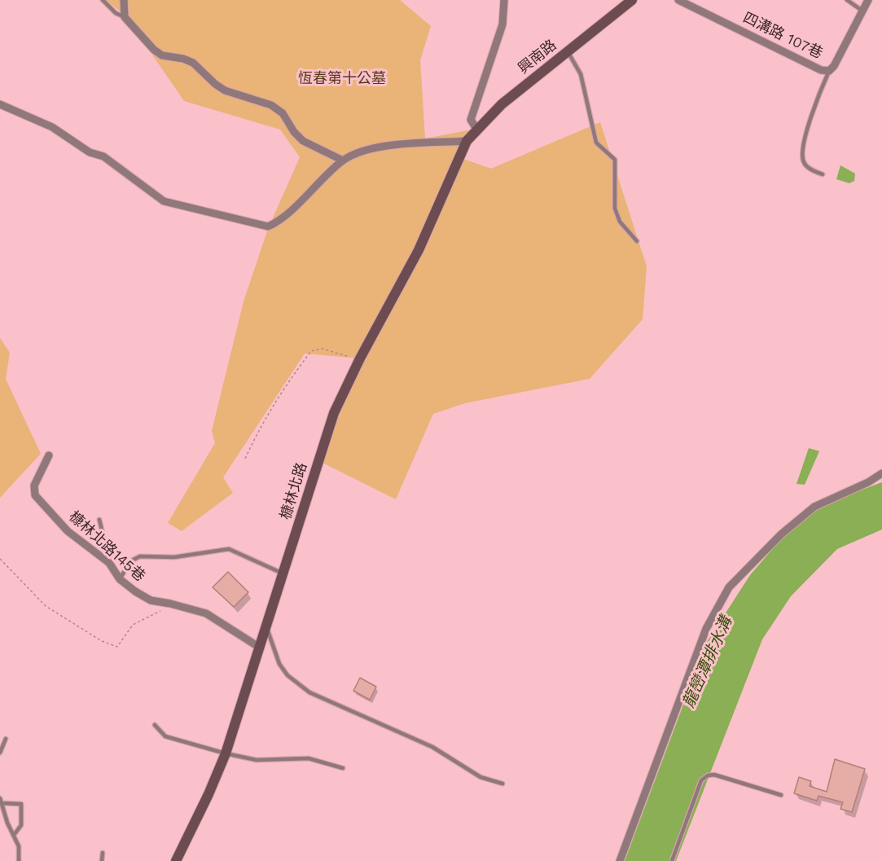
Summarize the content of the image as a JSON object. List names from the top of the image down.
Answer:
{
  "streets": {
    "street": [
      "四溝路 107巷",
      "興南路",
      "槺林北路",
      "槺林北路145巷"
    ]
  },
  "crossings": [
    ["興南路", "槺林北路"],
    ["槺林北路", "槺林北路145巷"]
  ],
  "water": ["龍巒潭排水溝"],
  "parks": ["恆春第十公墓"]
}
